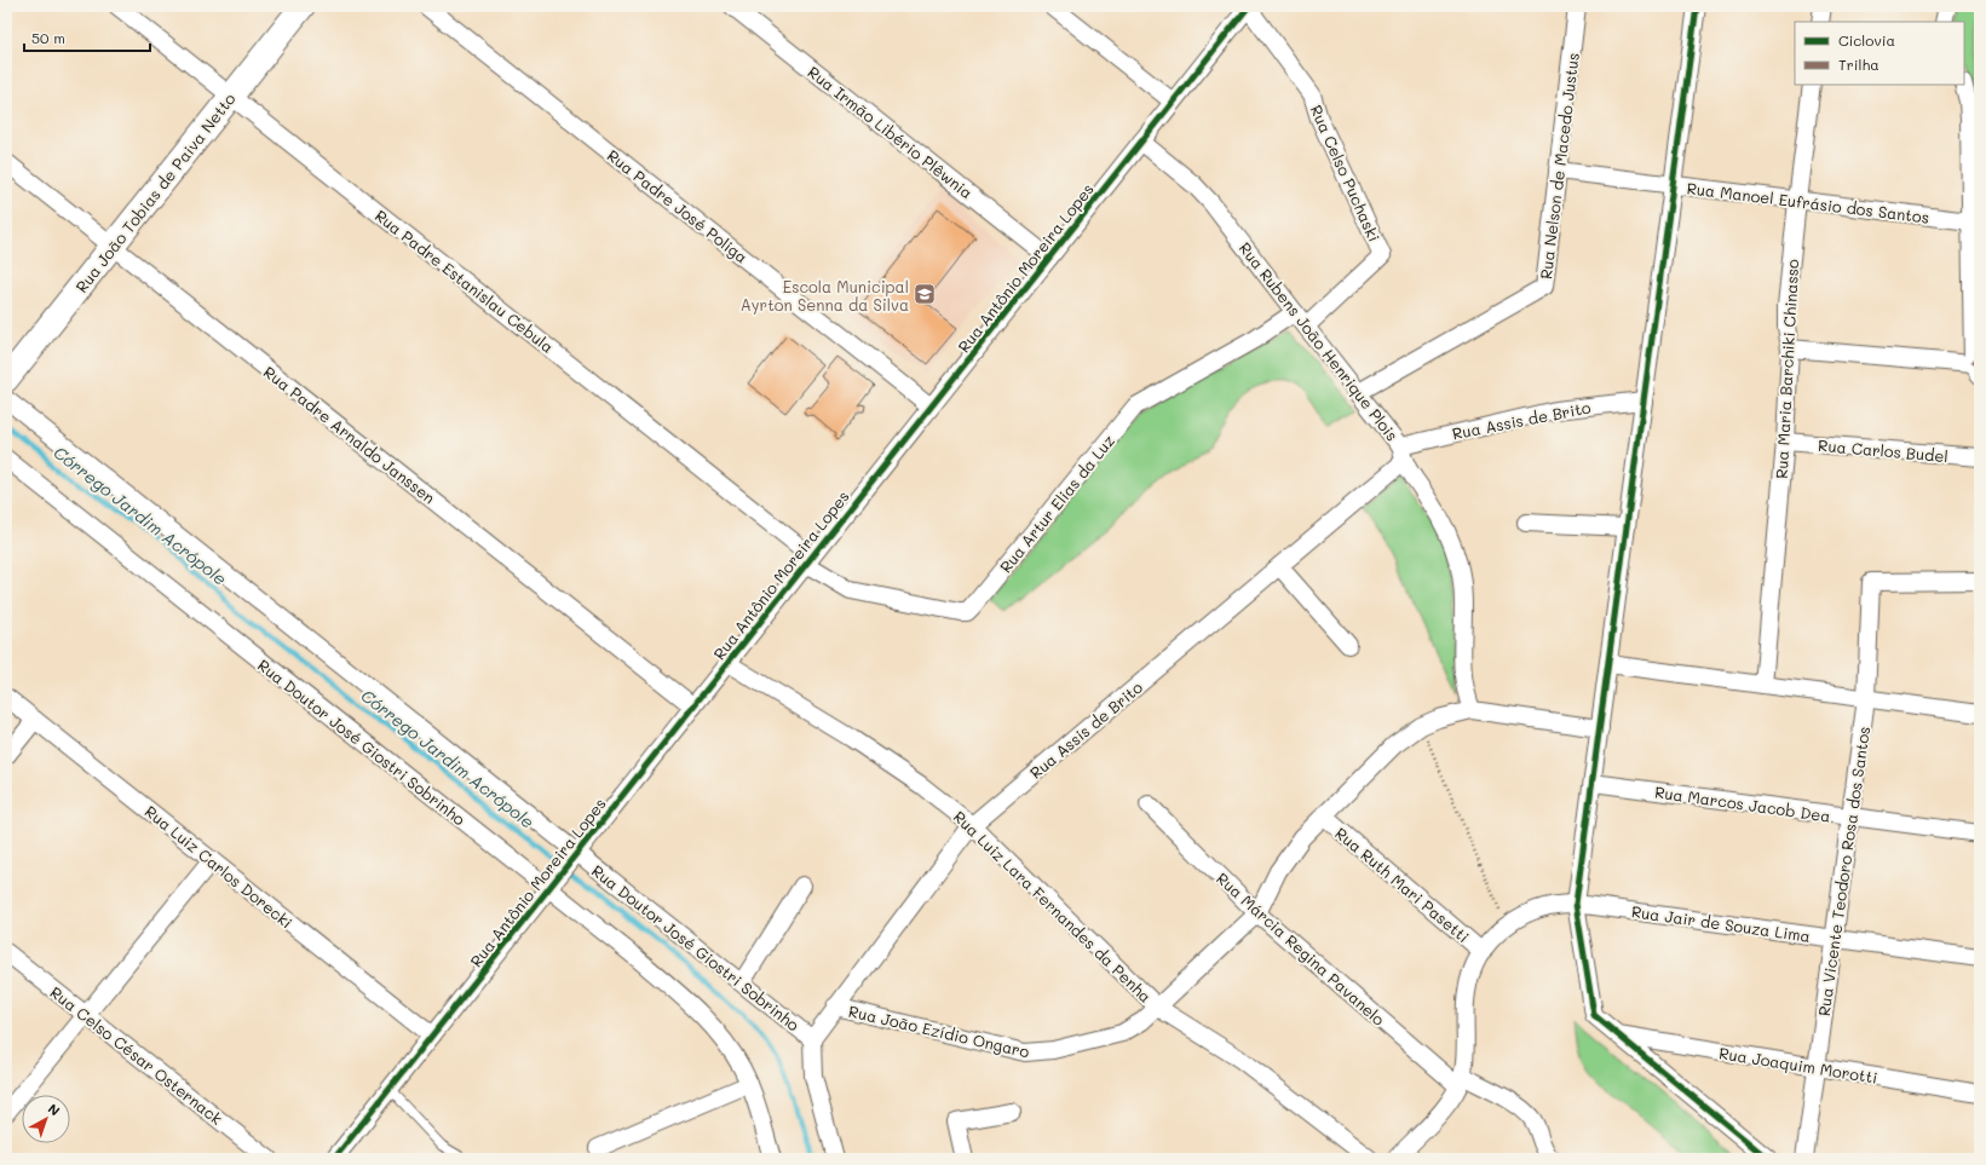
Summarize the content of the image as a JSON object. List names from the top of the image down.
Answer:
{
  "streets": {
    "street": [
      "Rua Irmão Libério Plêwnia",
      "Rua Nelson de Macedo Justus",
      "Rua Celso Puchaski",
      "Rua João Tobias de Paiva Netto",
      "Rua Manoel Eufrásio dos Santos",
      "Rua Padre José Poliga",
      "Rua Antônio Moreira Lopes",
      "Rua Padre Estanislau Cebula",
      "Rua Rubens João Henrique Plois",
      "Rua Maria Barchiki Chinasso",
      "Rua Assis de Brito",
      "Rua Padre Arnaldo Janssen",
      "Rua Carlos Budel",
      "Rua Artur Elias da Luz",
      "Rua Doutor José Giostri Sobrinho",
      "Rua Marcos Jacob Dea",
      "Rua Luiz Carlos Dorecki",
      "Rua Vicente Teodoro Rosa dos Santos",
      "Rua Ruth Mari Pasetti",
      "Rua Luiz Lara Fernandes da Penha",
      "Rua Jair de Souza Lima",
      "Rua Márcia Regina Pavanelo",
      "Rua João Ezídio Ongaro",
      "Rua Celso César Osternack",
      "Rua Joaquim Morotti"
    ]
  },
  "crossings": [
    ["Rua Irmão Libério Plêwnia", "Rua Antônio Moreira Lopes"],
    ["Rua Nelson de Macedo Justus", "Rua Manoel Eufrásio dos Santos"],
    ["Rua Nelson de Macedo Justus", "Rua Rubens João Henrique Plois"],
    ["Rua Celso Puchaski", "Rua Antônio Moreira Lopes"],
    ["Rua Celso Puchaski", "Rua Rubens João Henrique Plois"],
    ["Rua João Tobias de Paiva Netto", "Rua Padre Estanislau Cebula"],
    ["Rua João Tobias de Paiva Netto", "Rua Padre Arnaldo Janssen"],
    ["Rua Manoel Eufrásio dos Santos", "Rua Maria Barchiki Chinasso"],
    ["Rua Padre José Poliga", "Rua Antônio Moreira Lopes"],
    ["Rua Antônio Moreira Lopes", "Rua Padre Estanislau Cebula"],
    ["Rua Antônio Moreira Lopes", "Rua Rubens João Henrique Plois"],
    ["Rua Antônio Moreira Lopes", "Rua Padre Arnaldo Janssen"],
    ["Rua Antônio Moreira Lopes", "Rua Artur Elias da Luz"],
    ["Rua Antônio Moreira Lopes", "Rua Doutor José Giostri Sobrinho"],
    ["Rua Antônio Moreira Lopes", "Rua Luiz Carlos Dorecki"],
    ["Rua Antônio Moreira Lopes", "Rua Luiz Lara Fernandes da Penha"],
    ["Rua Padre Estanislau Cebula", "Rua Artur Elias da Luz"],
    ["Rua Rubens João Henrique Plois", "Rua Assis de Brito"],
    ["Rua Rubens João Henrique Plois", "Rua Artur Elias da Luz"],
    ["Rua Rubens João Henrique Plois", "Rua João Ezídio Ongaro"],
    ["Rua Maria Barchiki Chinasso", "Rua Carlos Budel"],
    ["Rua Assis de Brito", "Rua Doutor José Giostri Sobrinho"],
    ["Rua Assis de Brito", "Rua Luiz Lara Fernandes da Penha"],
    ["Rua Assis de Brito", "Rua João Ezídio Ongaro"],
    ["Rua Marcos Jacob Dea", "Rua Vicente Teodoro Rosa dos Santos"],
    ["Rua Vicente Teodoro Rosa dos Santos", "Rua Jair de Souza Lima"],
    ["Rua Vicente Teodoro Rosa dos Santos", "Rua Joaquim Morotti"],
    ["Rua Ruth Mari Pasetti", "Rua Jair de Souza Lima"],
    ["Rua Ruth Mari Pasetti", "Rua João Ezídio Ongaro"],
    ["Rua Luiz Lara Fernandes da Penha", "Rua João Ezídio Ongaro"],
    ["Rua Jair de Souza Lima", "Rua Márcia Regina Pavanelo"],
    ["Rua Márcia Regina Pavanelo", "Rua João Ezídio Ongaro"]
  ],
  "water": ["Córrego Jardim Acrópole"],
  "places": {
    "school or university": ["Escola Municipal Ayrton Senna da Silva"]
  },
  "legend": ["Ciclovia", "Trilha"],
  "scale_bar": "50 m",
  "north": "top right"
}
